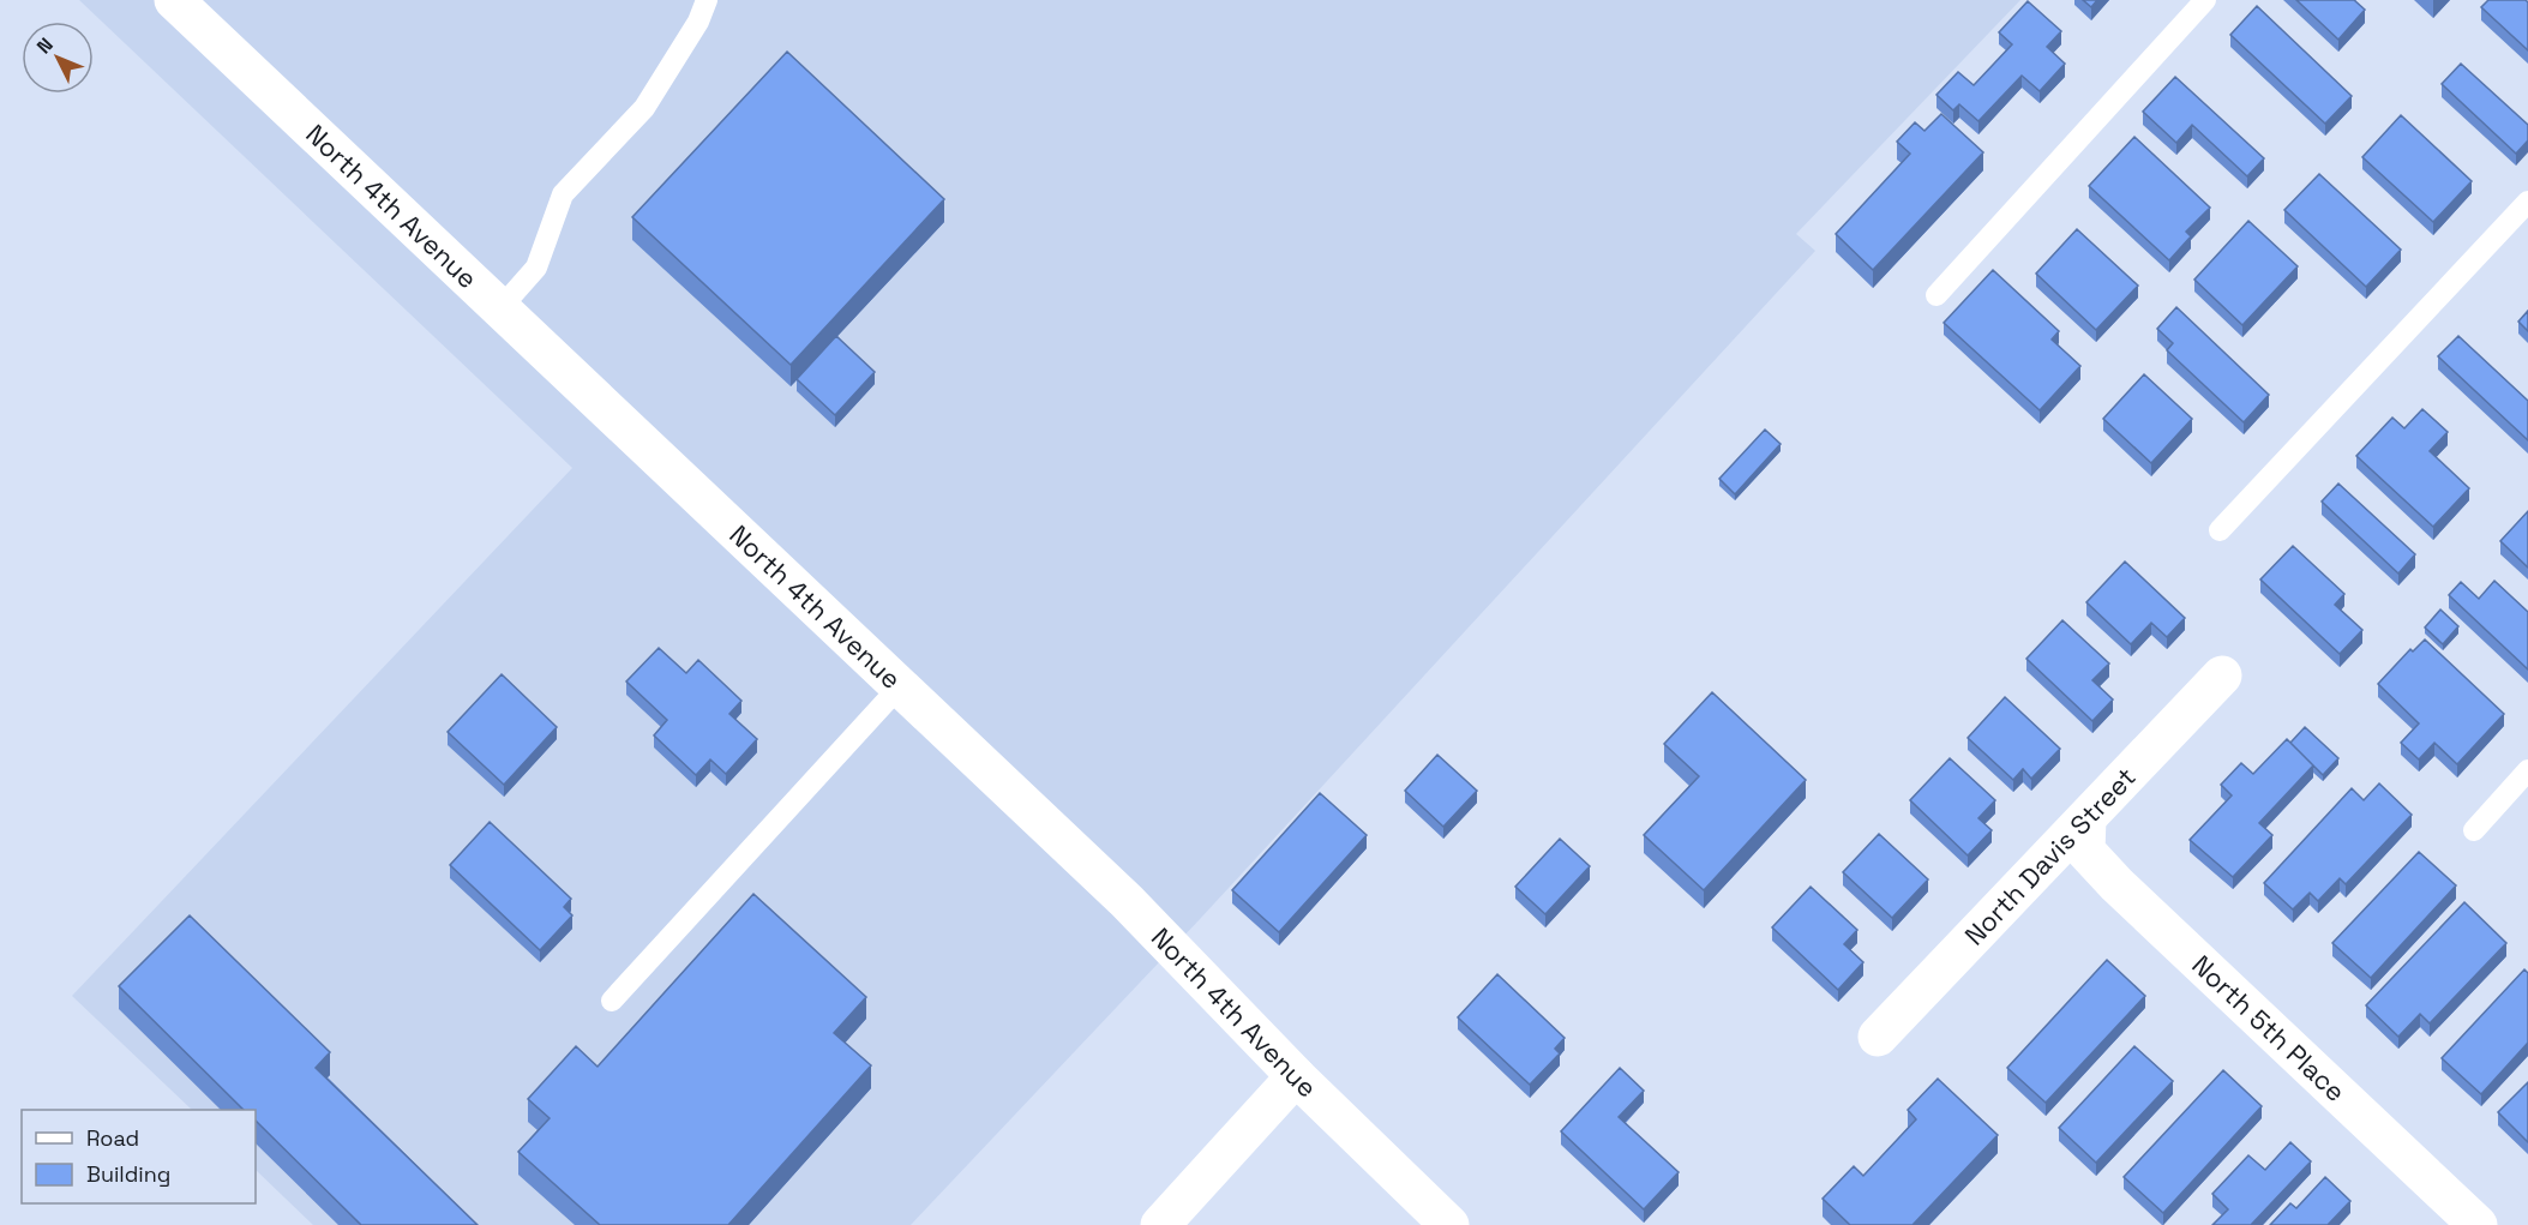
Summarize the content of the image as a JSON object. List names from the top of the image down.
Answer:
{
  "streets": {
    "street": ["North 4th Avenue", "North Davis Street", "North 5th Place"]
  },
  "crossings": [
    ["North Davis Street", "North 5th Place"]
  ],
  "legend": ["Road", "Building"],
  "north": "top left"
}
